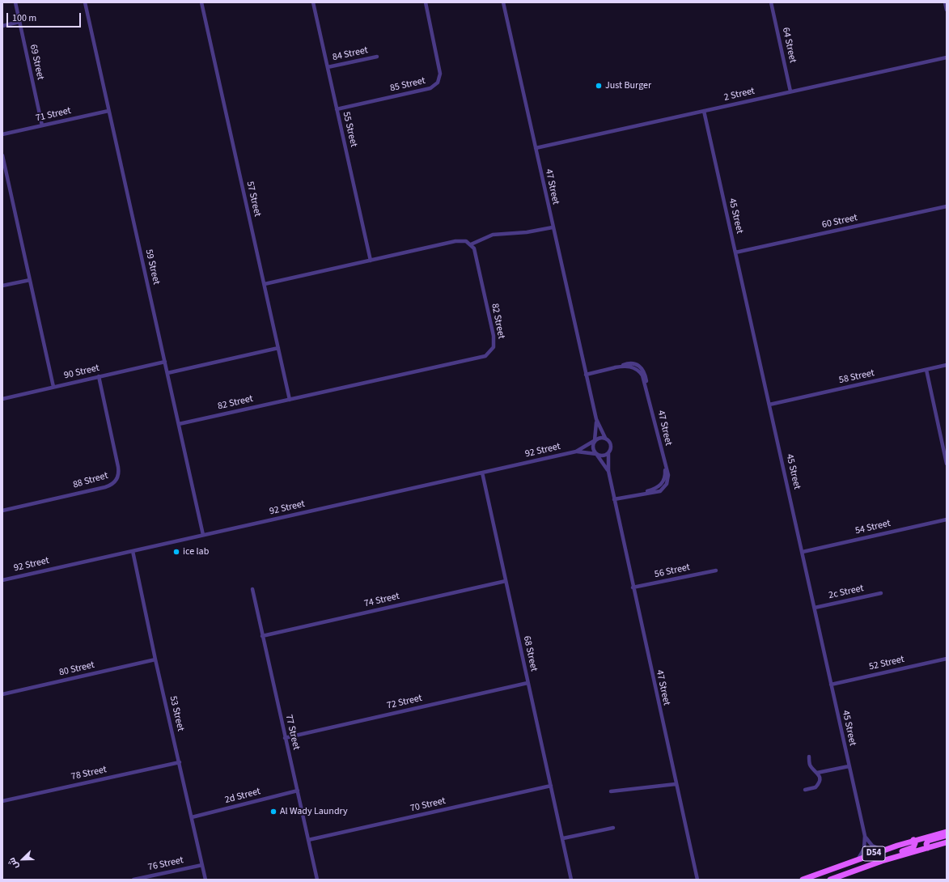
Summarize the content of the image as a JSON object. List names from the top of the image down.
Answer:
{
  "streets": {
    "main road": ["D54"],
    "street": [
      "64 Street",
      "84 Street",
      "69 Street",
      "85 Street",
      "2 Street",
      "71 Street",
      "55 Street",
      "47 Street",
      "57 Street",
      "45 Street",
      "60 Street",
      "59 Street",
      "82 Street",
      "90 Street",
      "58 Street",
      "92 Street",
      "88 Street",
      "54 Street",
      "56 Street",
      "2c Street",
      "74 Street",
      "68 Street",
      "52 Street",
      "80 Street",
      "72 Street",
      "53 Street",
      "77 Street",
      "78 Street",
      "2d Street",
      "70 Street",
      "76 Street"
    ]
  },
  "crossings": [
    ["64 Street", "2 Street"],
    ["84 Street", "55 Street"],
    ["69 Street", "71 Street"],
    ["85 Street", "55 Street"],
    ["2 Street", "47 Street"],
    ["2 Street", "45 Street"],
    ["71 Street", "59 Street"],
    ["47 Street", "92 Street"],
    ["47 Street", "56 Street"],
    ["57 Street", "82 Street"],
    ["45 Street", "60 Street"],
    ["45 Street", "58 Street"],
    ["45 Street", "54 Street"],
    ["45 Street", "2c Street"],
    ["45 Street", "52 Street"],
    ["45 Street", "D54"],
    ["59 Street", "82 Street"],
    ["59 Street", "90 Street"],
    ["59 Street", "92 Street"],
    ["90 Street", "88 Street"],
    ["92 Street", "68 Street"],
    ["92 Street", "53 Street"],
    ["74 Street", "68 Street"],
    ["74 Street", "77 Street"],
    ["68 Street", "72 Street"],
    ["68 Street", "70 Street"],
    ["80 Street", "53 Street"],
    ["72 Street", "77 Street"],
    ["53 Street", "78 Street"],
    ["53 Street", "2d Street"],
    ["53 Street", "76 Street"],
    ["77 Street", "2d Street"],
    ["77 Street", "70 Street"]
  ],
  "places": ["Just Burger", "ice lab", "Al Wady Laundry"],
  "scale_bar": "100 m",
  "north": "bottom left"
}
